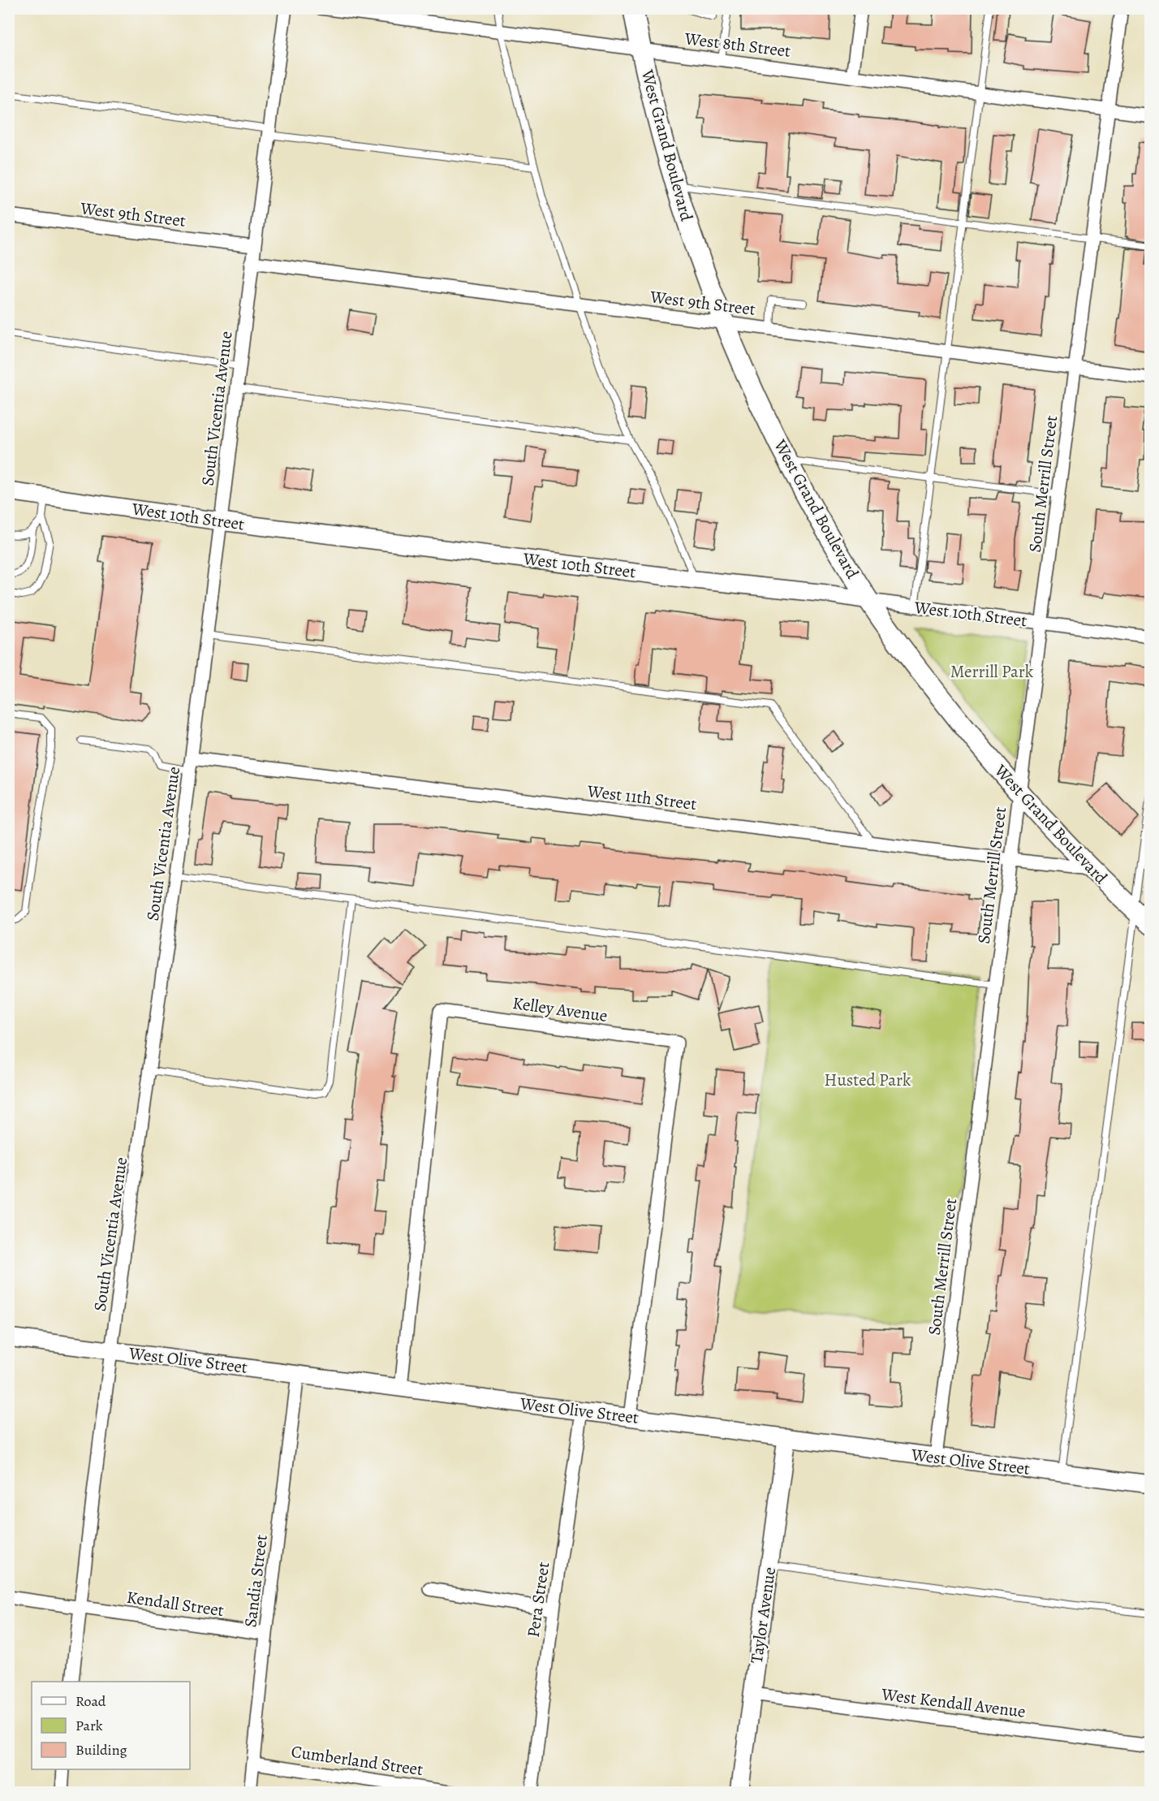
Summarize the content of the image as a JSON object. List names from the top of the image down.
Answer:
{
  "streets": {
    "main road": ["West Grand Boulevard"],
    "street": [
      "West 8th Street",
      "West 9th Street",
      "South Vicentia Avenue",
      "South Merrill Street",
      "West 10th Street",
      "West 11th Street",
      "Kelley Avenue",
      "West Olive Street",
      "Sandia Street",
      "Pera Street",
      "Kendall Street",
      "Taylor Avenue",
      "West Kendall Avenue",
      "Cumberland Street"
    ]
  },
  "crossings": [
    ["West 8th Street", "West Grand Boulevard"],
    ["West 8th Street", "South Merrill Street"],
    ["West Grand Boulevard", "West 9th Street"],
    ["West Grand Boulevard", "South Merrill Street"],
    ["West Grand Boulevard", "West 10th Street"],
    ["West Grand Boulevard", "West 11th Street"],
    ["West 9th Street", "South Vicentia Avenue"],
    ["West 9th Street", "South Merrill Street"],
    ["South Vicentia Avenue", "West 10th Street"],
    ["South Vicentia Avenue", "West 11th Street"],
    ["South Vicentia Avenue", "West Olive Street"],
    ["South Vicentia Avenue", "Kendall Street"],
    ["South Merrill Street", "West 10th Street"],
    ["South Merrill Street", "West 11th Street"],
    ["South Merrill Street", "West Olive Street"],
    ["Kelley Avenue", "West Olive Street"],
    ["West Olive Street", "Sandia Street"],
    ["West Olive Street", "Pera Street"],
    ["West Olive Street", "Taylor Avenue"],
    ["Sandia Street", "Kendall Street"],
    ["Sandia Street", "Cumberland Street"],
    ["Taylor Avenue", "West Kendall Avenue"]
  ],
  "parks": ["Merrill Park", "Husted Park"],
  "legend": ["Road", "Park", "Building"]
}
